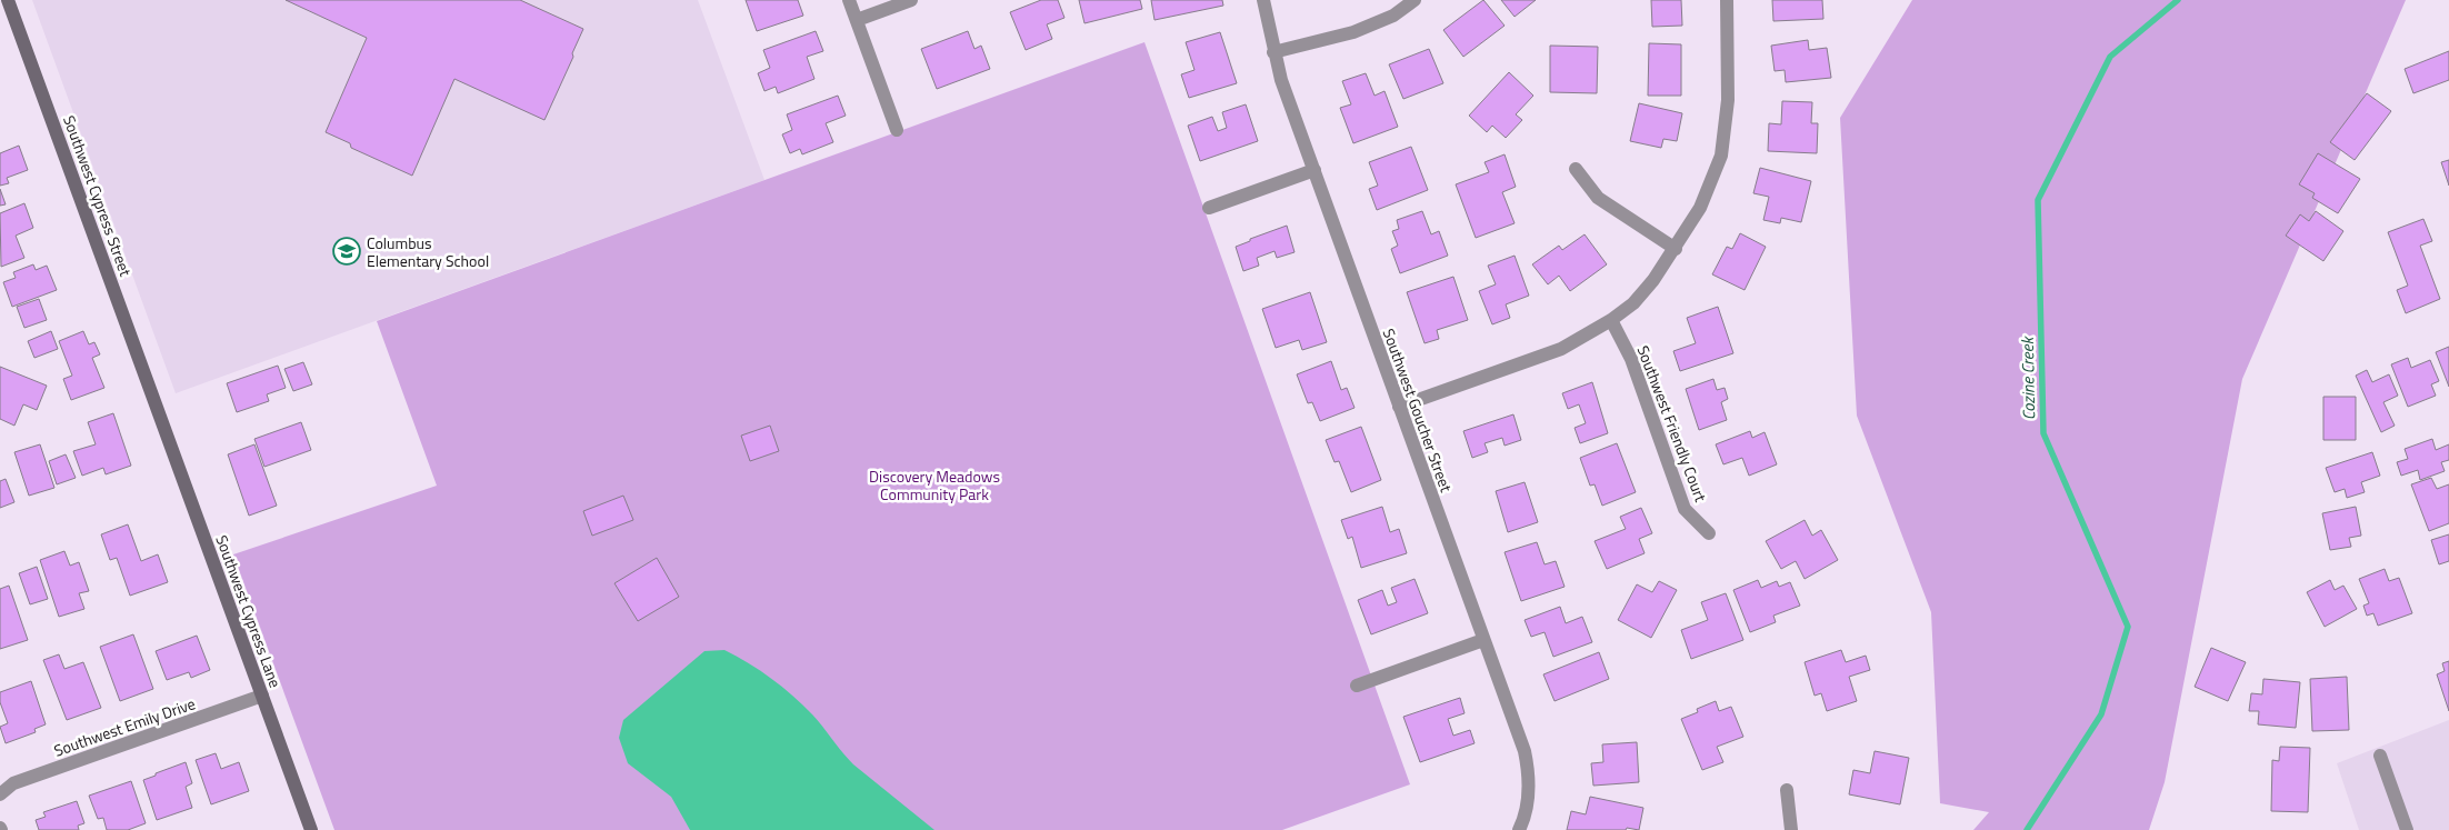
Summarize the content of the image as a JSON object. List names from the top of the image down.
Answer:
{
  "streets": {
    "main road": ["Southwest Cypress Street", "Southwest Cypress Lane"],
    "street": ["Southwest Goucher Street", "Southwest Friendly Court", "Southwest Emily Drive"]
  },
  "crossings": [
    ["Southwest Cypress Street", "Southwest Cypress Lane"],
    ["Southwest Cypress Lane", "Southwest Emily Drive"]
  ],
  "water": ["Cozine Creek"],
  "parks": ["Discovery Meadows Community Park"],
  "places": {
    "school or university": ["Columbus Elementary School"]
  }
}
